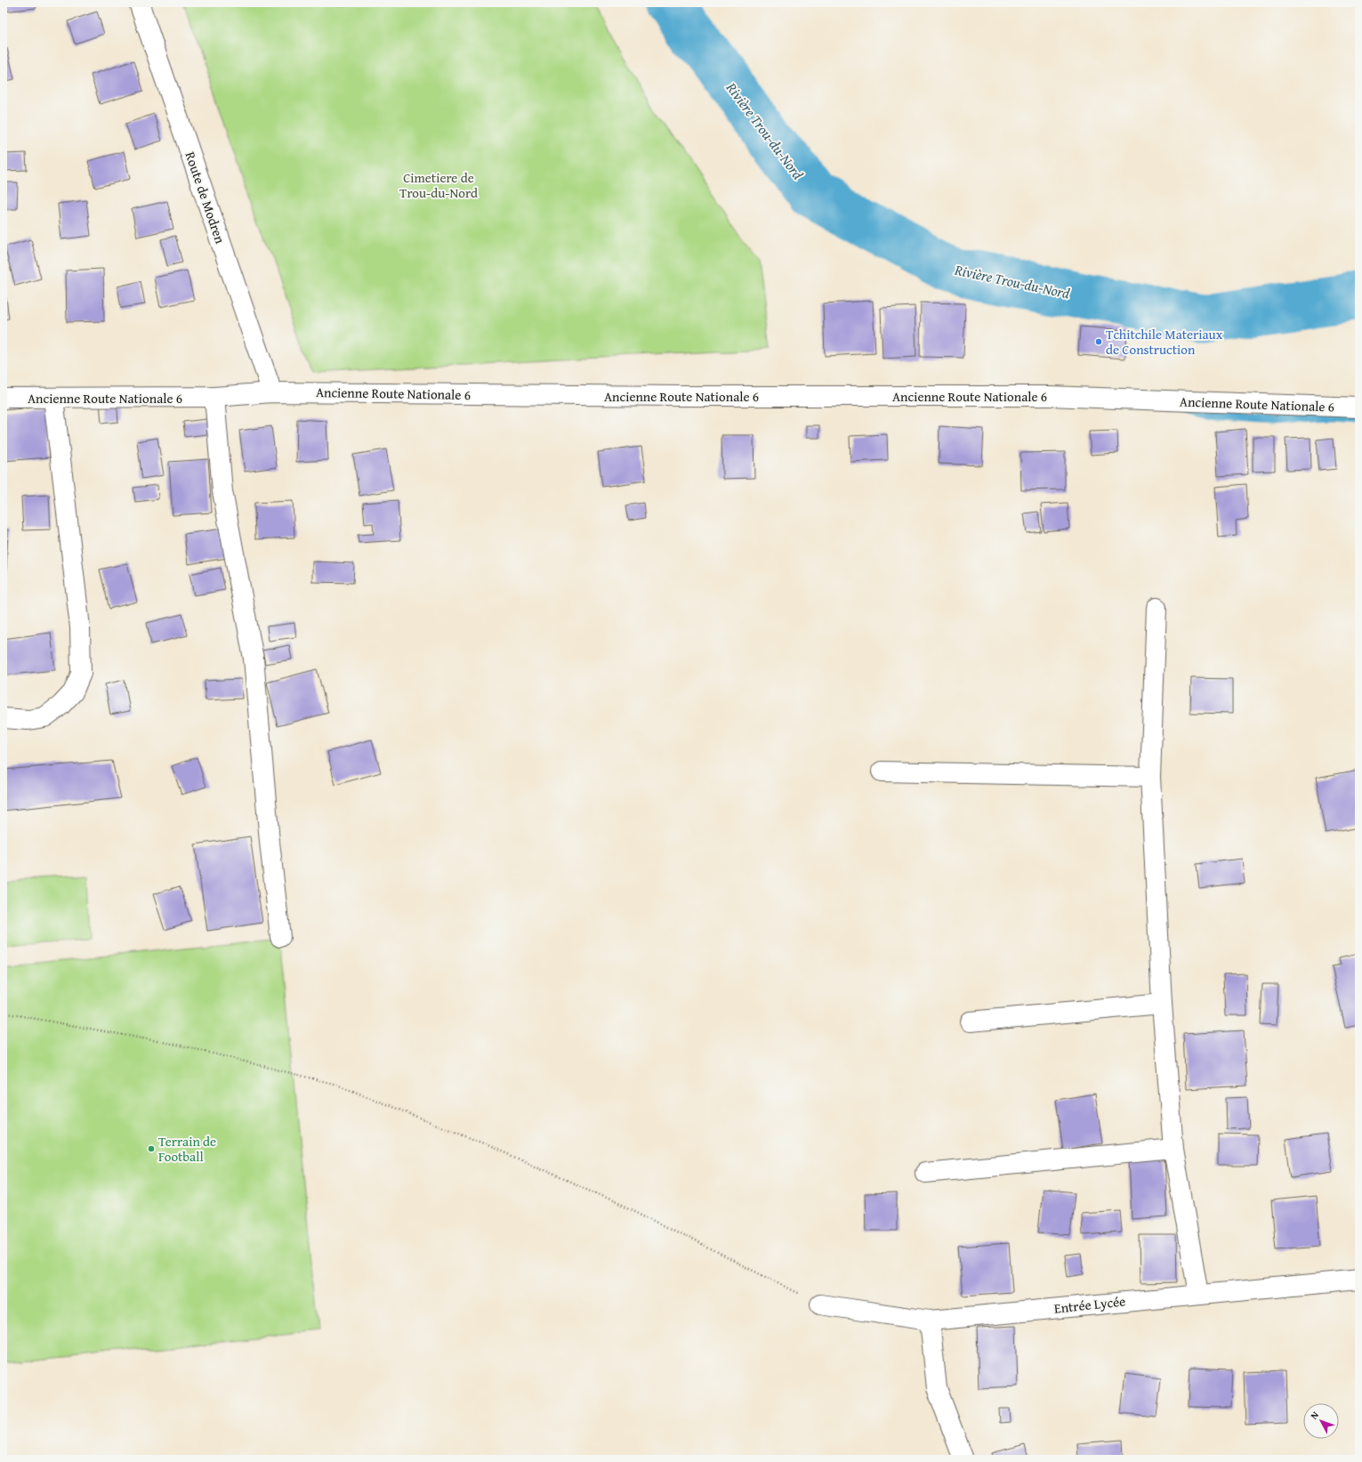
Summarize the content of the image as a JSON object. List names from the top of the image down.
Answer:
{
  "streets": {
    "street": ["Route de Modren", "Ancienne Route Nationale 6", "Entrée Lycée"]
  },
  "crossings": [
    ["Route de Modren", "Ancienne Route Nationale 6"]
  ],
  "water": ["Rivière Trou-du-Nord"],
  "parks": ["Cimetiere de Trou-du-Nord"],
  "places": ["Tchitchile Materiaux de Construction", "Terrain de Football"],
  "north": "top left"
}
